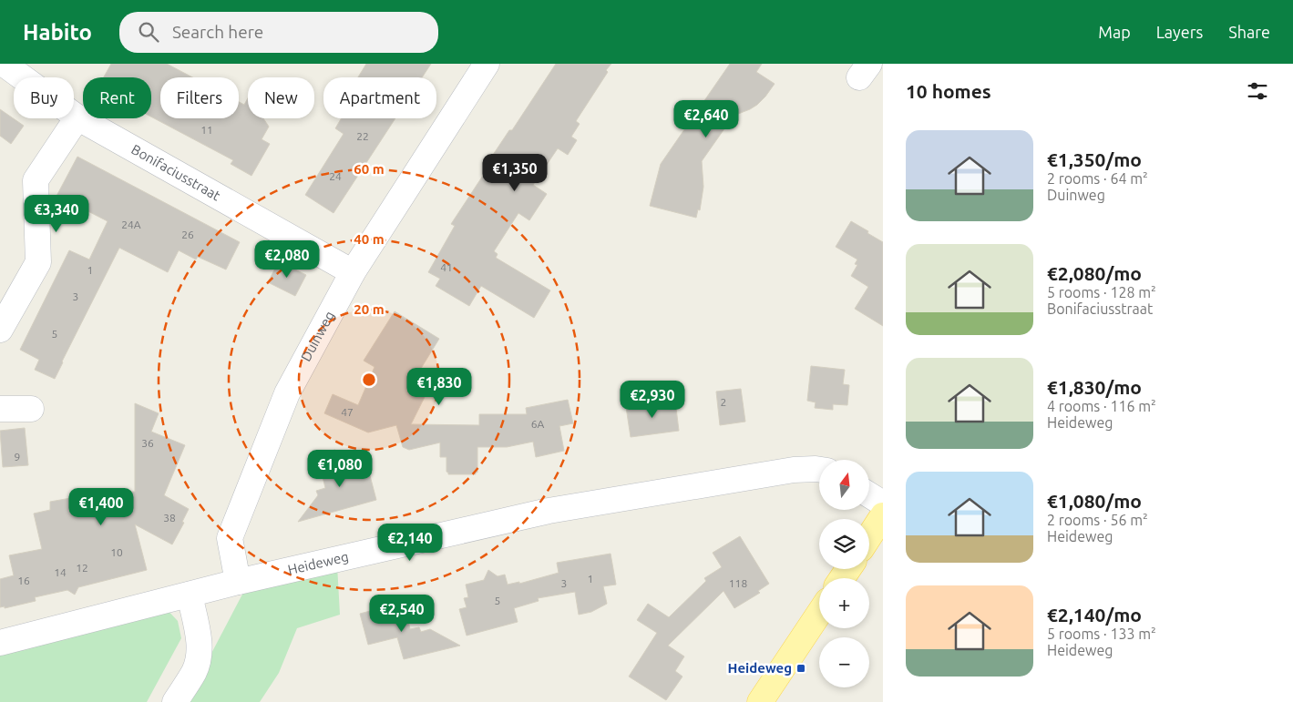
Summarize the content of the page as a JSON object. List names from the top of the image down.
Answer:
{
  "streets": {
    "street": ["Bonifaciusstraat", "Duinweg", "Heideweg"]
  },
  "crossings": [
    ["Bonifaciusstraat", "Duinweg"],
    ["Duinweg", "Heideweg"]
  ],
  "places": {
    "transit": ["Heideweg"]
  },
  "house_numbers": [
    "11",
    "22",
    "24",
    "24A",
    "26",
    "41",
    "1",
    "3",
    "5",
    "2",
    "47",
    "6A",
    "36",
    "9",
    "38",
    "10",
    "12",
    "14",
    "1",
    "16",
    "3",
    "118",
    "5"
  ],
  "north": "top",
  "page": {
    "header": "Habito",
    "search": "Search here",
    "nav": ["Map", "Layers", "Share"],
    "heading": "10 homes",
    "chip": [
      "Buy",
      "Rent",
      "Filters",
      "New",
      "Apartment"
    ],
    "price": [
      "€2,640",
      "€1,350",
      "€3,340",
      "€2,080",
      "€1,830",
      "€2,930",
      "€1,080",
      "€1,400",
      "€2,140",
      "€2,540"
    ],
    "list": [
      {
        "name": "€1,350/mo",
        "note": "2 rooms · 64 m² · Duinweg"
      },
      {
        "name": "€2,080/mo",
        "note": "5 rooms · 128 m² · Bonifaciusstraat"
      },
      {
        "name": "€1,830/mo",
        "note": "4 rooms · 116 m² · Heideweg"
      },
      {
        "name": "€1,080/mo",
        "note": "2 rooms · 56 m² · Heideweg"
      },
      {
        "name": "€2,140/mo",
        "note": "5 rooms · 133 m² · Heideweg"
      }
    ],
    "map_buttons": ["+", "−"]
  },
  "rings": ["60 m", "40 m", "20 m"]
}
